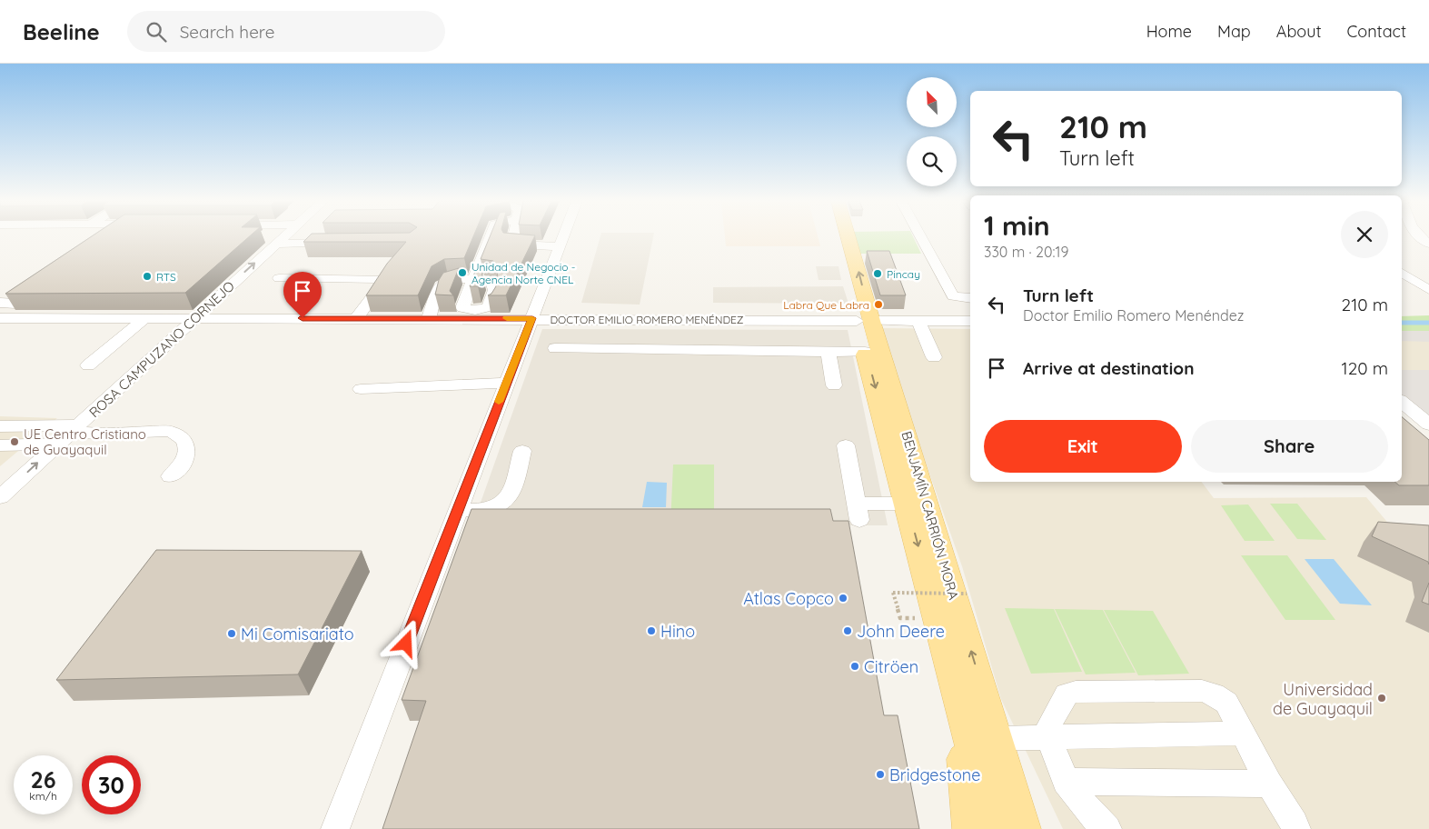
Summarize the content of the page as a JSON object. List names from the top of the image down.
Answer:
{
  "streets": {
    "main road": ["BENJAMÍN CARRIÓN MORA"],
    "street": ["DOCTOR EMILIO ROMERO MENÉNDEZ", "ROSA CAMPUZANO CORNEJO"]
  },
  "crossings": [
    ["DOCTOR EMILIO ROMERO MENÉNDEZ", "ROSA CAMPUZANO CORNEJO"],
    ["DOCTOR EMILIO ROMERO MENÉNDEZ", "BENJAMÍN CARRIÓN MORA"]
  ],
  "one_way": ["ROSA CAMPUZANO CORNEJO"],
  "places": [
    "Unidad de Negocio - Agencia Norte CNEL",
    "Pincay",
    "RTS",
    "Labra Que Labra",
    "UE Centro Cristiano de Guayaquil",
    "Atlas Copco",
    "Hino",
    "John Deere",
    "Mi Comisariato",
    "Citröen",
    "Universidad de Guayaquil",
    "Bridgestone"
  ],
  "north": "top left",
  "page": {
    "header": "Beeline",
    "search": "Search here",
    "nav": [
      "Home",
      "Map",
      "About",
      "Contact"
    ],
    "turn": ["210 m", "Turn left"],
    "heading": ["1 min", "330 m · 20:19"],
    "list": [
      {
        "name": "Turn left",
        "note": "Doctor Emilio Romero Menéndez",
        "value": "210 m"
      },
      {
        "name": "Arrive at destination",
        "value": "120 m"
      }
    ],
    "buttons": ["Exit", "Share"],
    "speed": "26 km/h",
    "limit": "30"
  }
}
